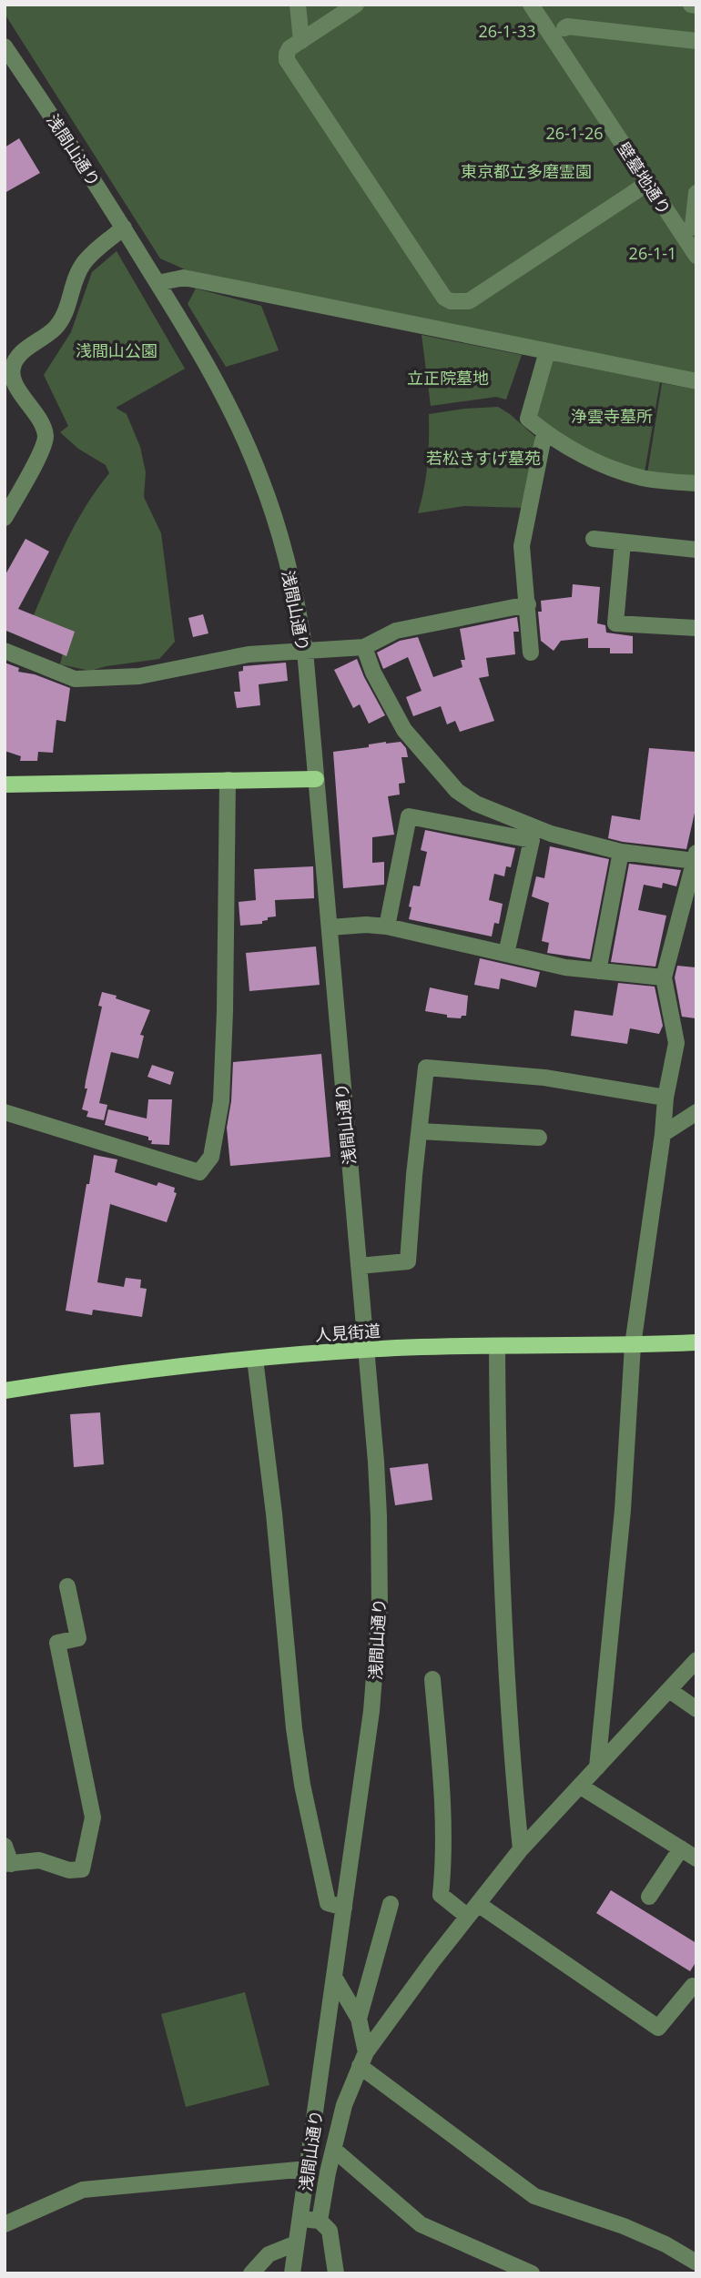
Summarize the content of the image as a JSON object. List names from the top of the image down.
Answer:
{
  "streets": {
    "main road": ["人見街道"],
    "street": ["浅間山通り", "壁墓地通り"]
  },
  "crossings": [
    ["浅間山通り", "人見街道"]
  ],
  "parks": [
    "26-1-33",
    "26-1-26",
    "東京都立多磨霊園",
    "26-1-1",
    "浅間山公園",
    "立正院墓地",
    "浄雲寺墓所",
    "若松きすげ墓苑"
  ]
}
